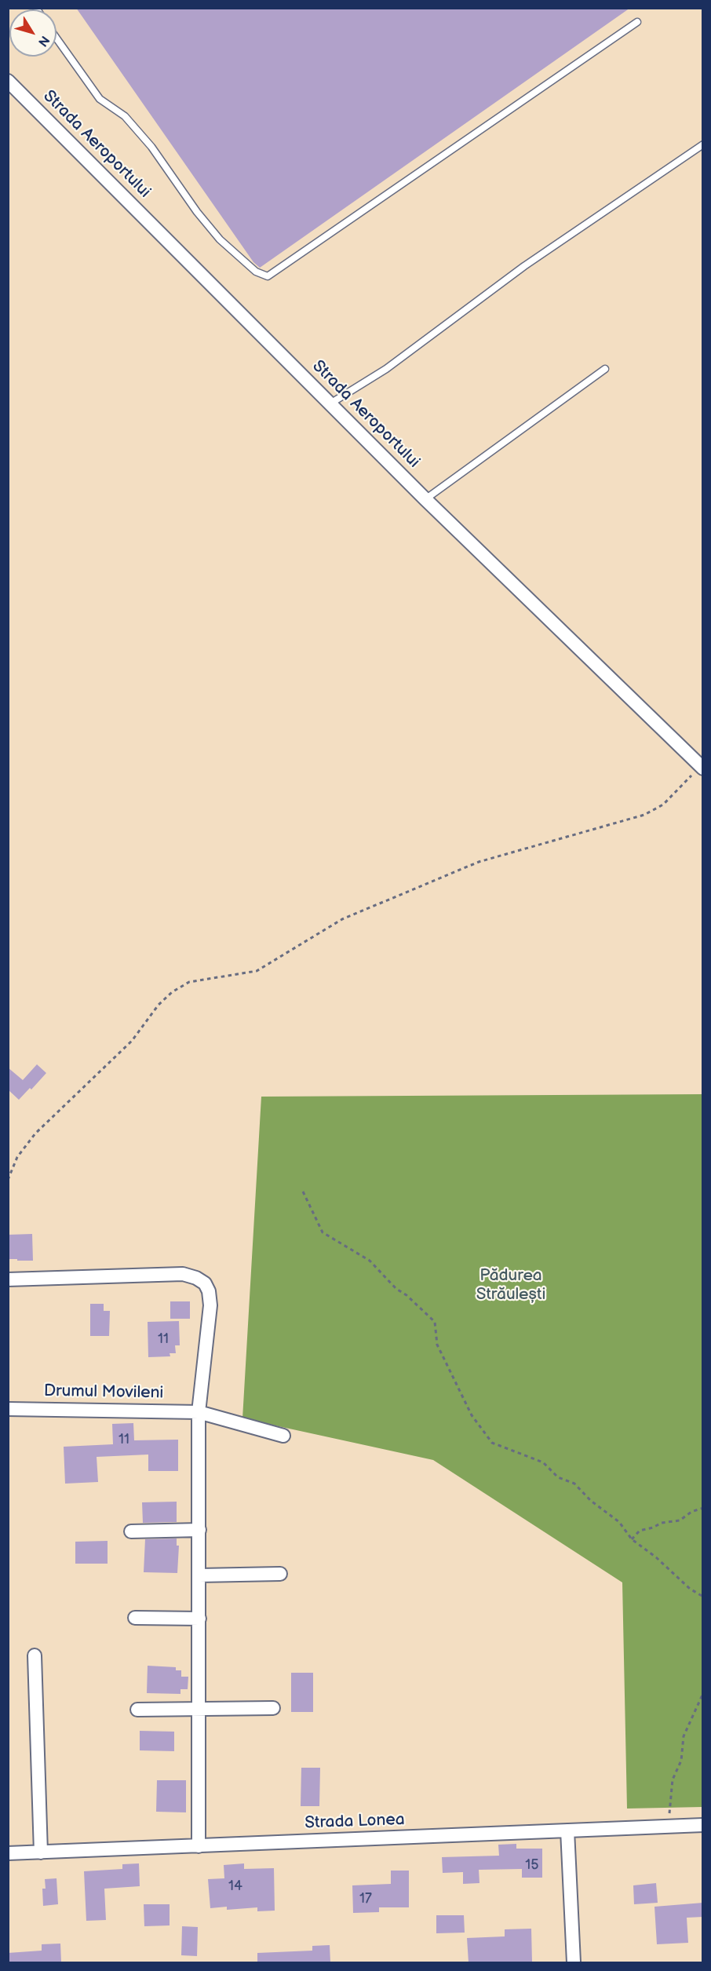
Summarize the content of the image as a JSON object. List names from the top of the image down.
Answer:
{
  "streets": {
    "street": ["Strada Aeroportului", "Drumul Movileni", "Strada Lonea"]
  },
  "parks": ["Pădurea Străulești"],
  "house_numbers": [
    "11",
    "11",
    "15",
    "14",
    "17"
  ],
  "north": "bottom right"
}
